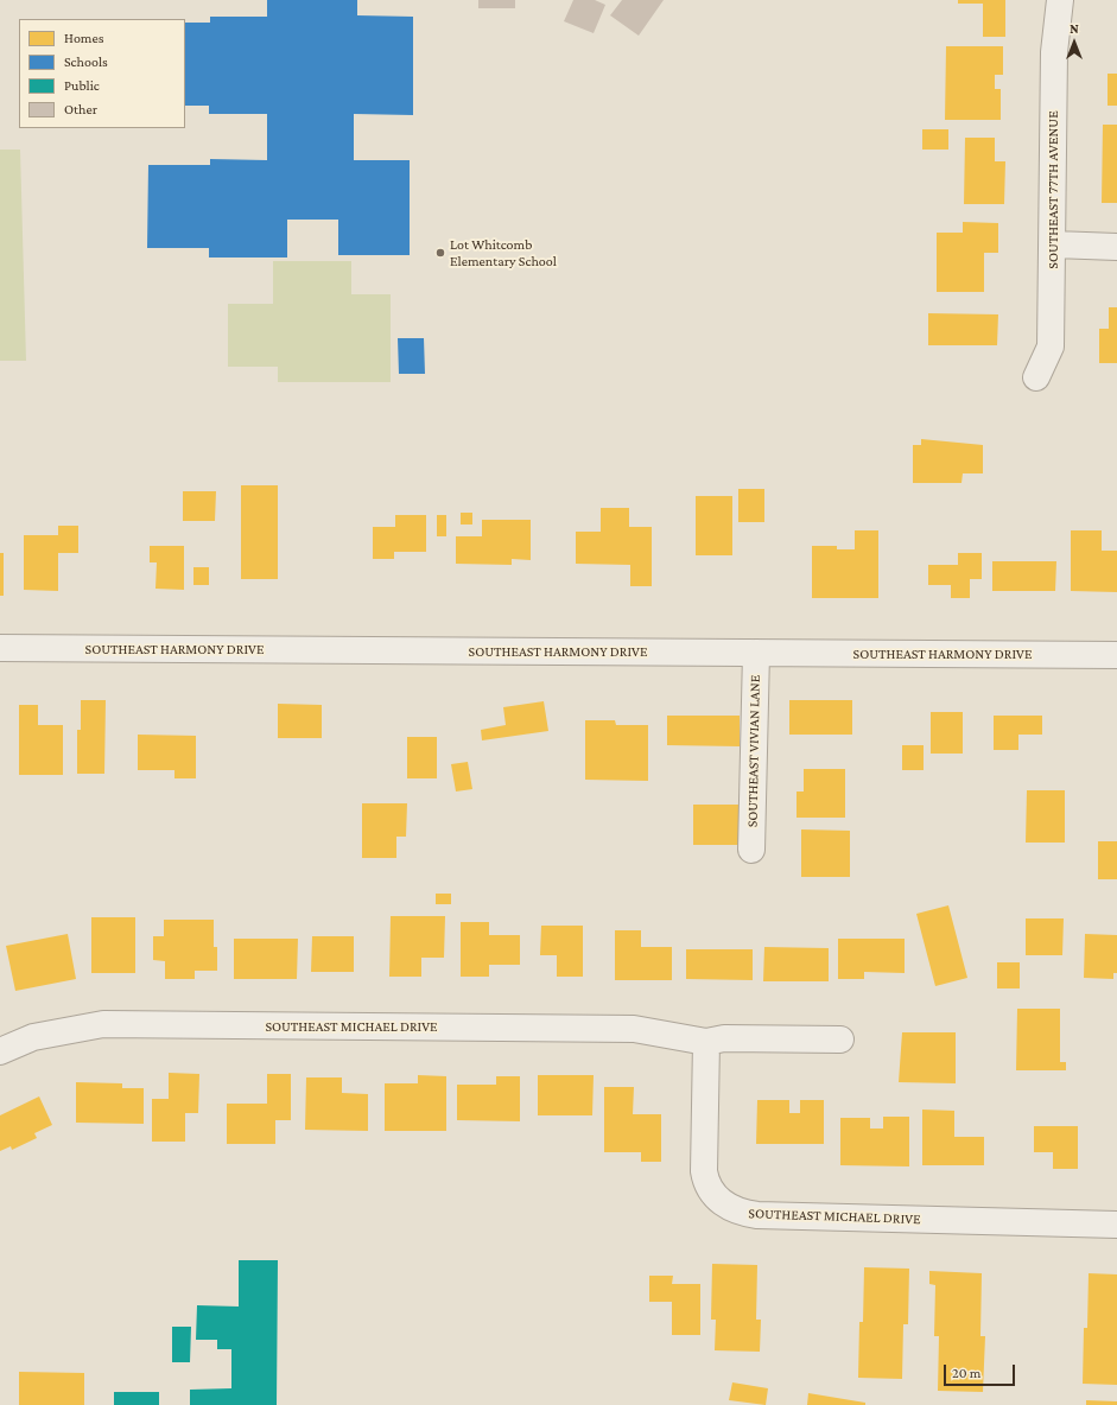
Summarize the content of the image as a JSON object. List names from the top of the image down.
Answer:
{
  "streets": {
    "street": [
      "SOUTHEAST 77TH AVENUE",
      "SOUTHEAST HARMONY DRIVE",
      "SOUTHEAST VIVIAN LANE",
      "SOUTHEAST MICHAEL DRIVE"
    ]
  },
  "crossings": [
    ["SOUTHEAST HARMONY DRIVE", "SOUTHEAST VIVIAN LANE"]
  ],
  "places": ["Lot Whitcomb Elementary School"],
  "legend": [
    "Homes",
    "Schools",
    "Public",
    "Other"
  ],
  "scale_bar": "20 m",
  "north": "top"
}
